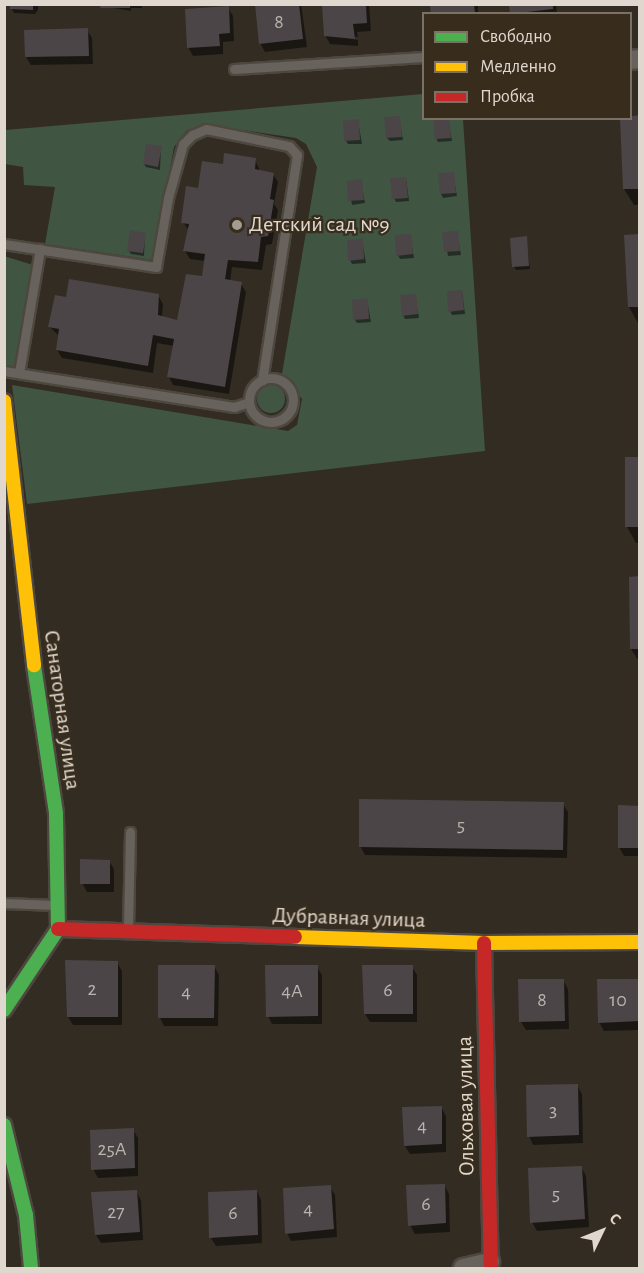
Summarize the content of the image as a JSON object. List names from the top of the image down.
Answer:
{
  "streets": {
    "street": ["Санаторная улица", "Дубравная улица", "Ольховая улица"]
  },
  "crossings": [
    ["Санаторная улица", "Дубравная улица"],
    ["Дубравная улица", "Ольховая улица"]
  ],
  "places": ["Детский сад №9"],
  "house_numbers": [
    "8",
    "5",
    "2",
    "6",
    "4А",
    "4",
    "8",
    "10",
    "3",
    "4",
    "25А",
    "5",
    "6",
    "4",
    "27",
    "6"
  ],
  "legend": ["Свободно", "Медленно", "Пробка"],
  "north": "top right"
}
